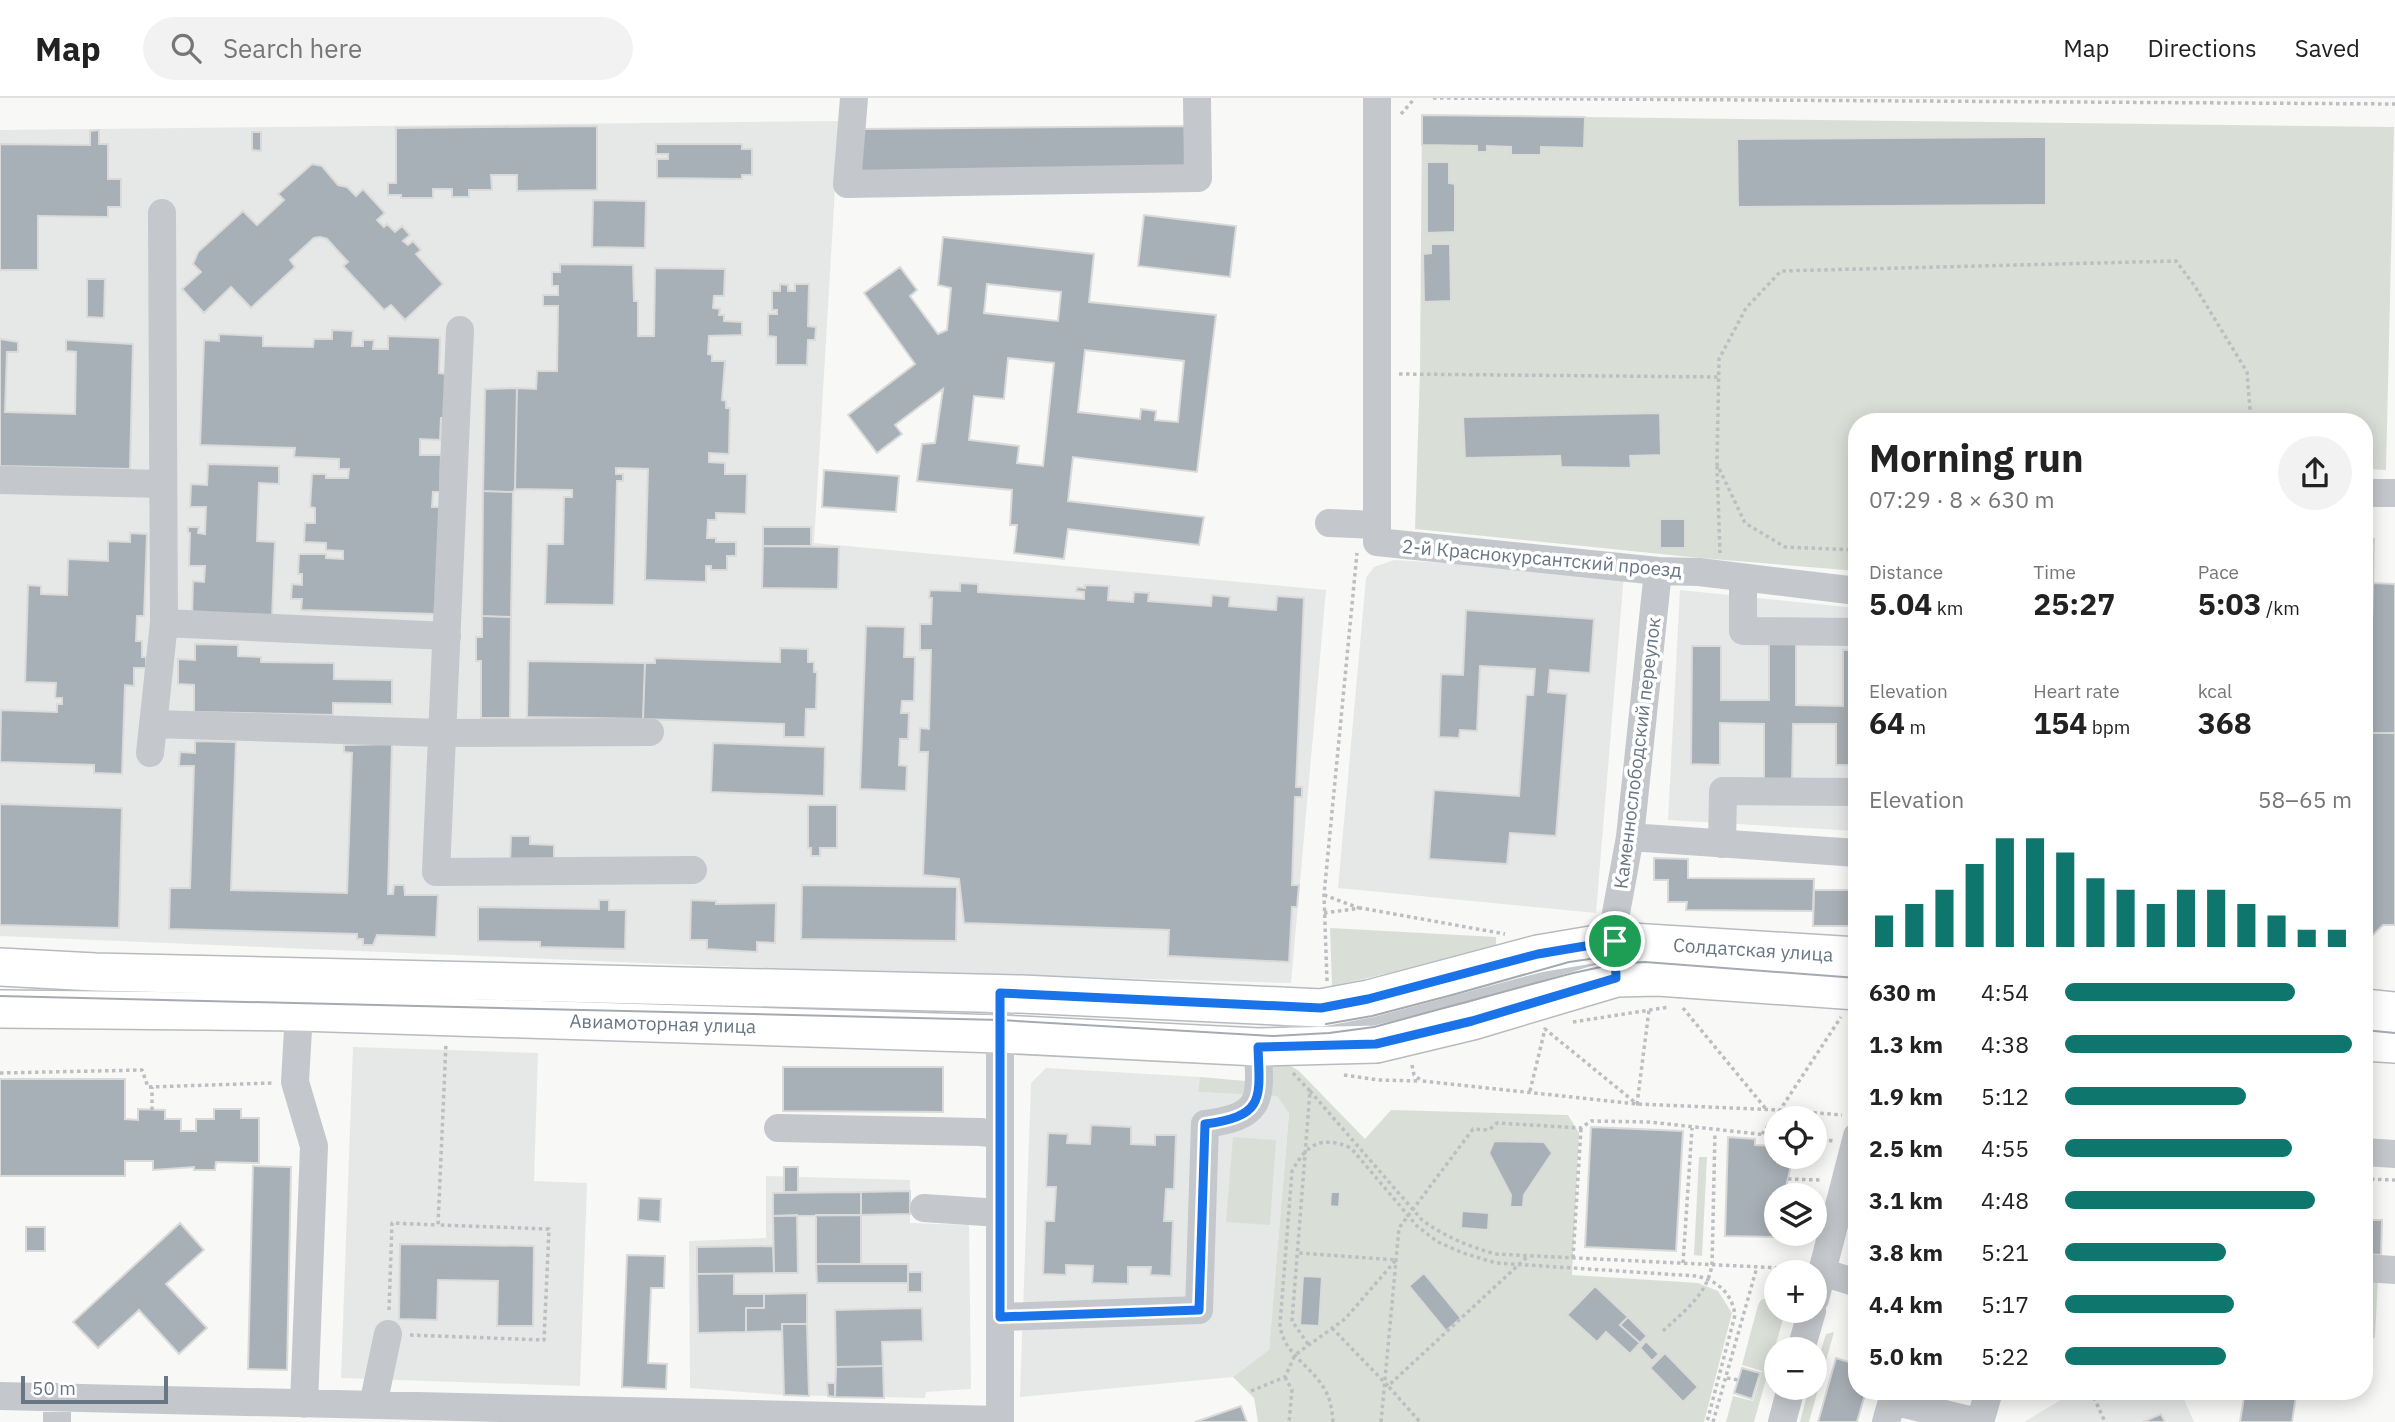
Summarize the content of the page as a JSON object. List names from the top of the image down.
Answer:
{
  "streets": {
    "main road": ["Солдатская улица", "Авиамоторная улица"],
    "street": ["2-й Краснокурсантский проезд", "Каменнослободский переулок"]
  },
  "crossings": [
    ["2-й Краснокурсантский проезд", "Каменнослободский переулок"],
    ["Каменнослободский переулок", "Солдатская улица"],
    ["Солдатская улица", "Авиамоторная улица"]
  ],
  "scale_bar": "50 m",
  "page": {
    "header": "Map",
    "search": "Search here",
    "nav": ["Map", "Directions", "Saved"],
    "heading": ["Morning run", "07:29 · 8 × 630 m"],
    "stats": [
      ["Distance", "5.04 km"],
      ["Time", "25:27"],
      ["Pace", "5:03 /km"],
      ["Elevation", "64 m"],
      ["Heart rate", "154 bpm"],
      ["kcal", "368"]
    ],
    "chart": ["Elevation", "58–65 m"],
    "list": [
      {
        "name": "630 m",
        "note": "4:54"
      },
      {
        "name": "1.3 km",
        "note": "4:38"
      },
      {
        "name": "1.9 km",
        "note": "5:12"
      },
      {
        "name": "2.5 km",
        "note": "4:55"
      },
      {
        "name": "3.1 km",
        "note": "4:48"
      },
      {
        "name": "3.8 km",
        "note": "5:21"
      },
      {
        "name": "4.4 km",
        "note": "5:17"
      },
      {
        "name": "5.0 km",
        "note": "5:22"
      }
    ],
    "map_buttons": ["+", "−"],
    "scale": "50 m"
  }
}
